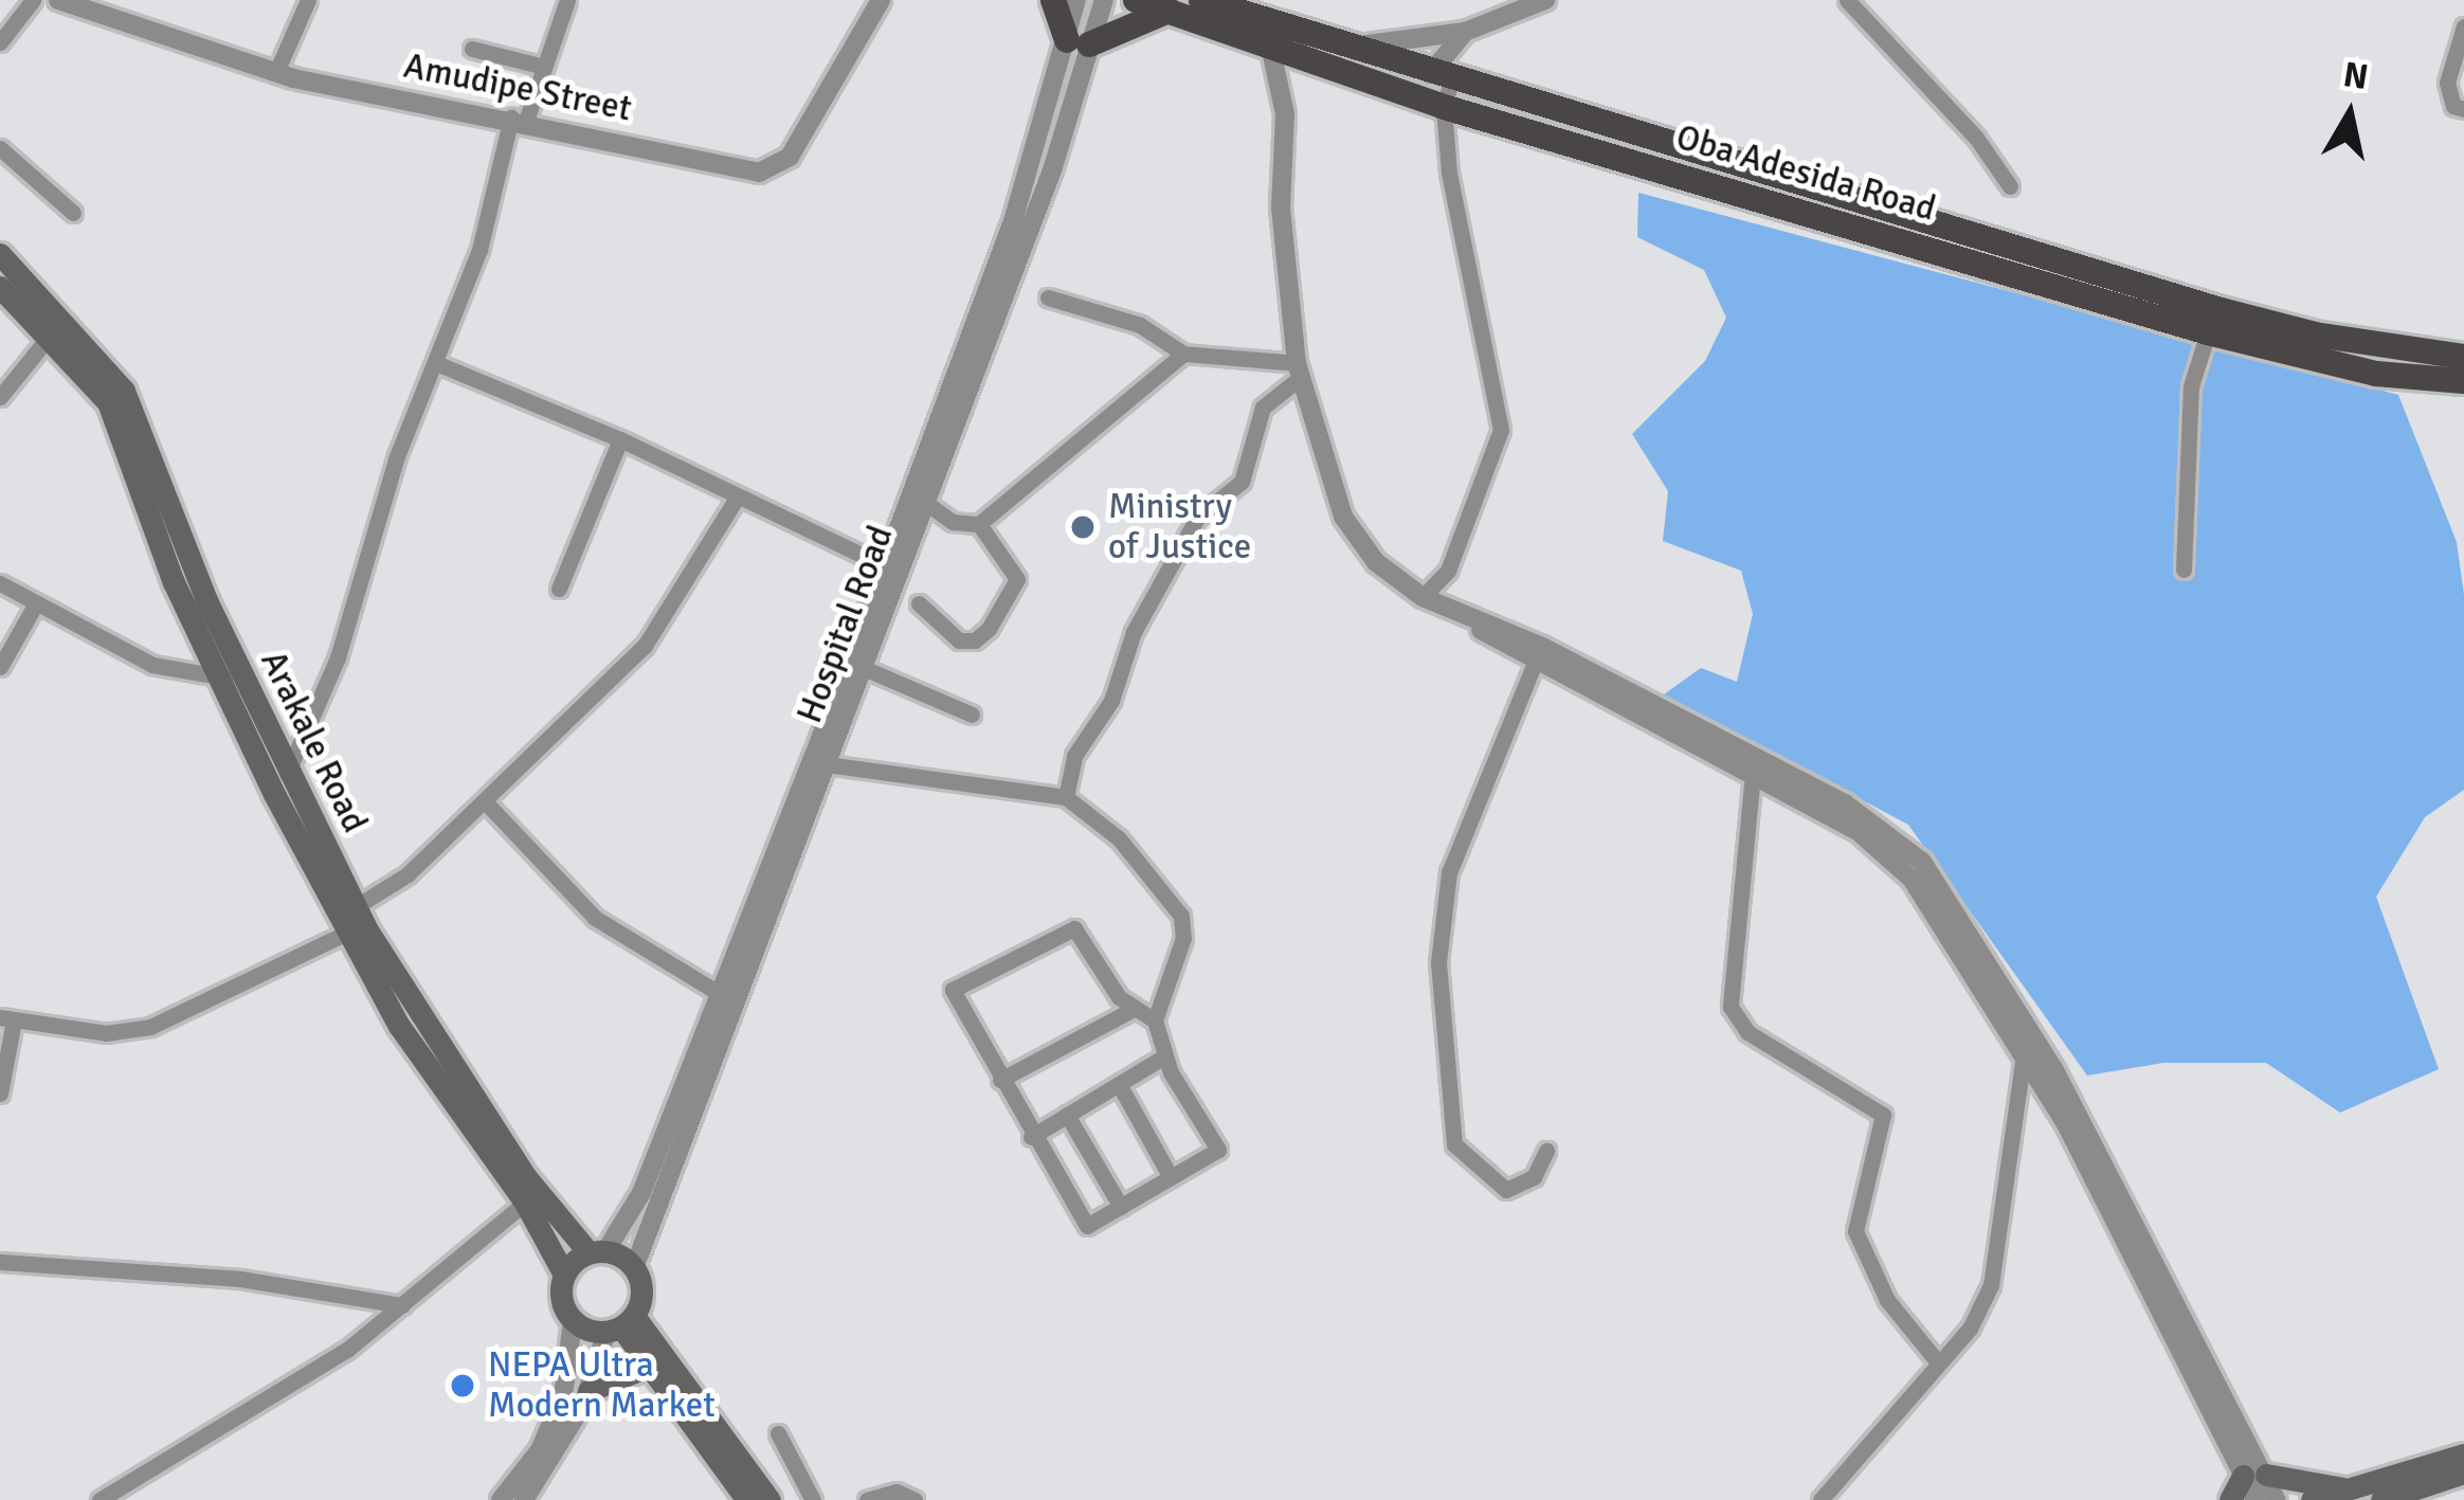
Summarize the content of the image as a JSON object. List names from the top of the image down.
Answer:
{
  "streets": {
    "main road": ["Oba Adesida Road", "Arakale Road"],
    "street": ["Amudipe Street", "Hospital Road"]
  },
  "crossings": [
    ["Hospital Road", "Arakale Road"]
  ],
  "places": ["Ministry of Justice", "NEPA Ultra Modern Market"],
  "north": "top"
}
